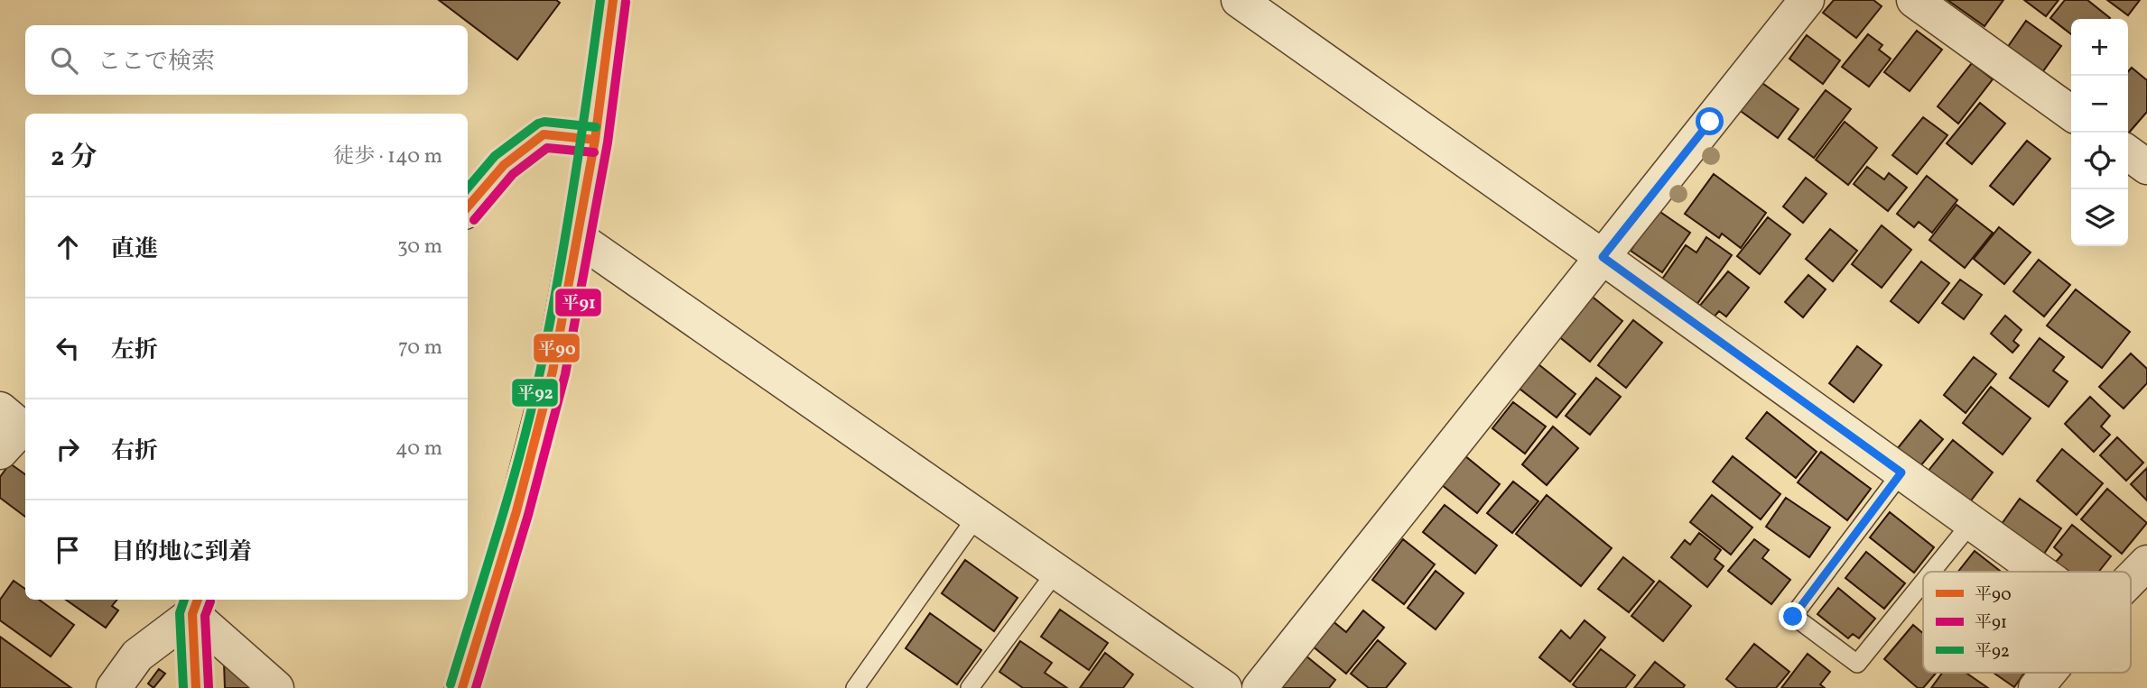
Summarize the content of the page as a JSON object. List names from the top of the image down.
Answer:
{
  "lines": ["transit line 平90", "transit line 平92", "transit line 平91"],
  "legend": ["平90", "平91", "平92"],
  "page": {
    "map_buttons": ["+", "−"],
    "search": "ここで検索",
    "heading": ["2 分", "徒歩 · 140 m"],
    "list": [
      ["直進", "30 m"],
      ["左折", "70 m"],
      ["右折", "40 m"],
      "目的地に到着"
    ]
  }
}
